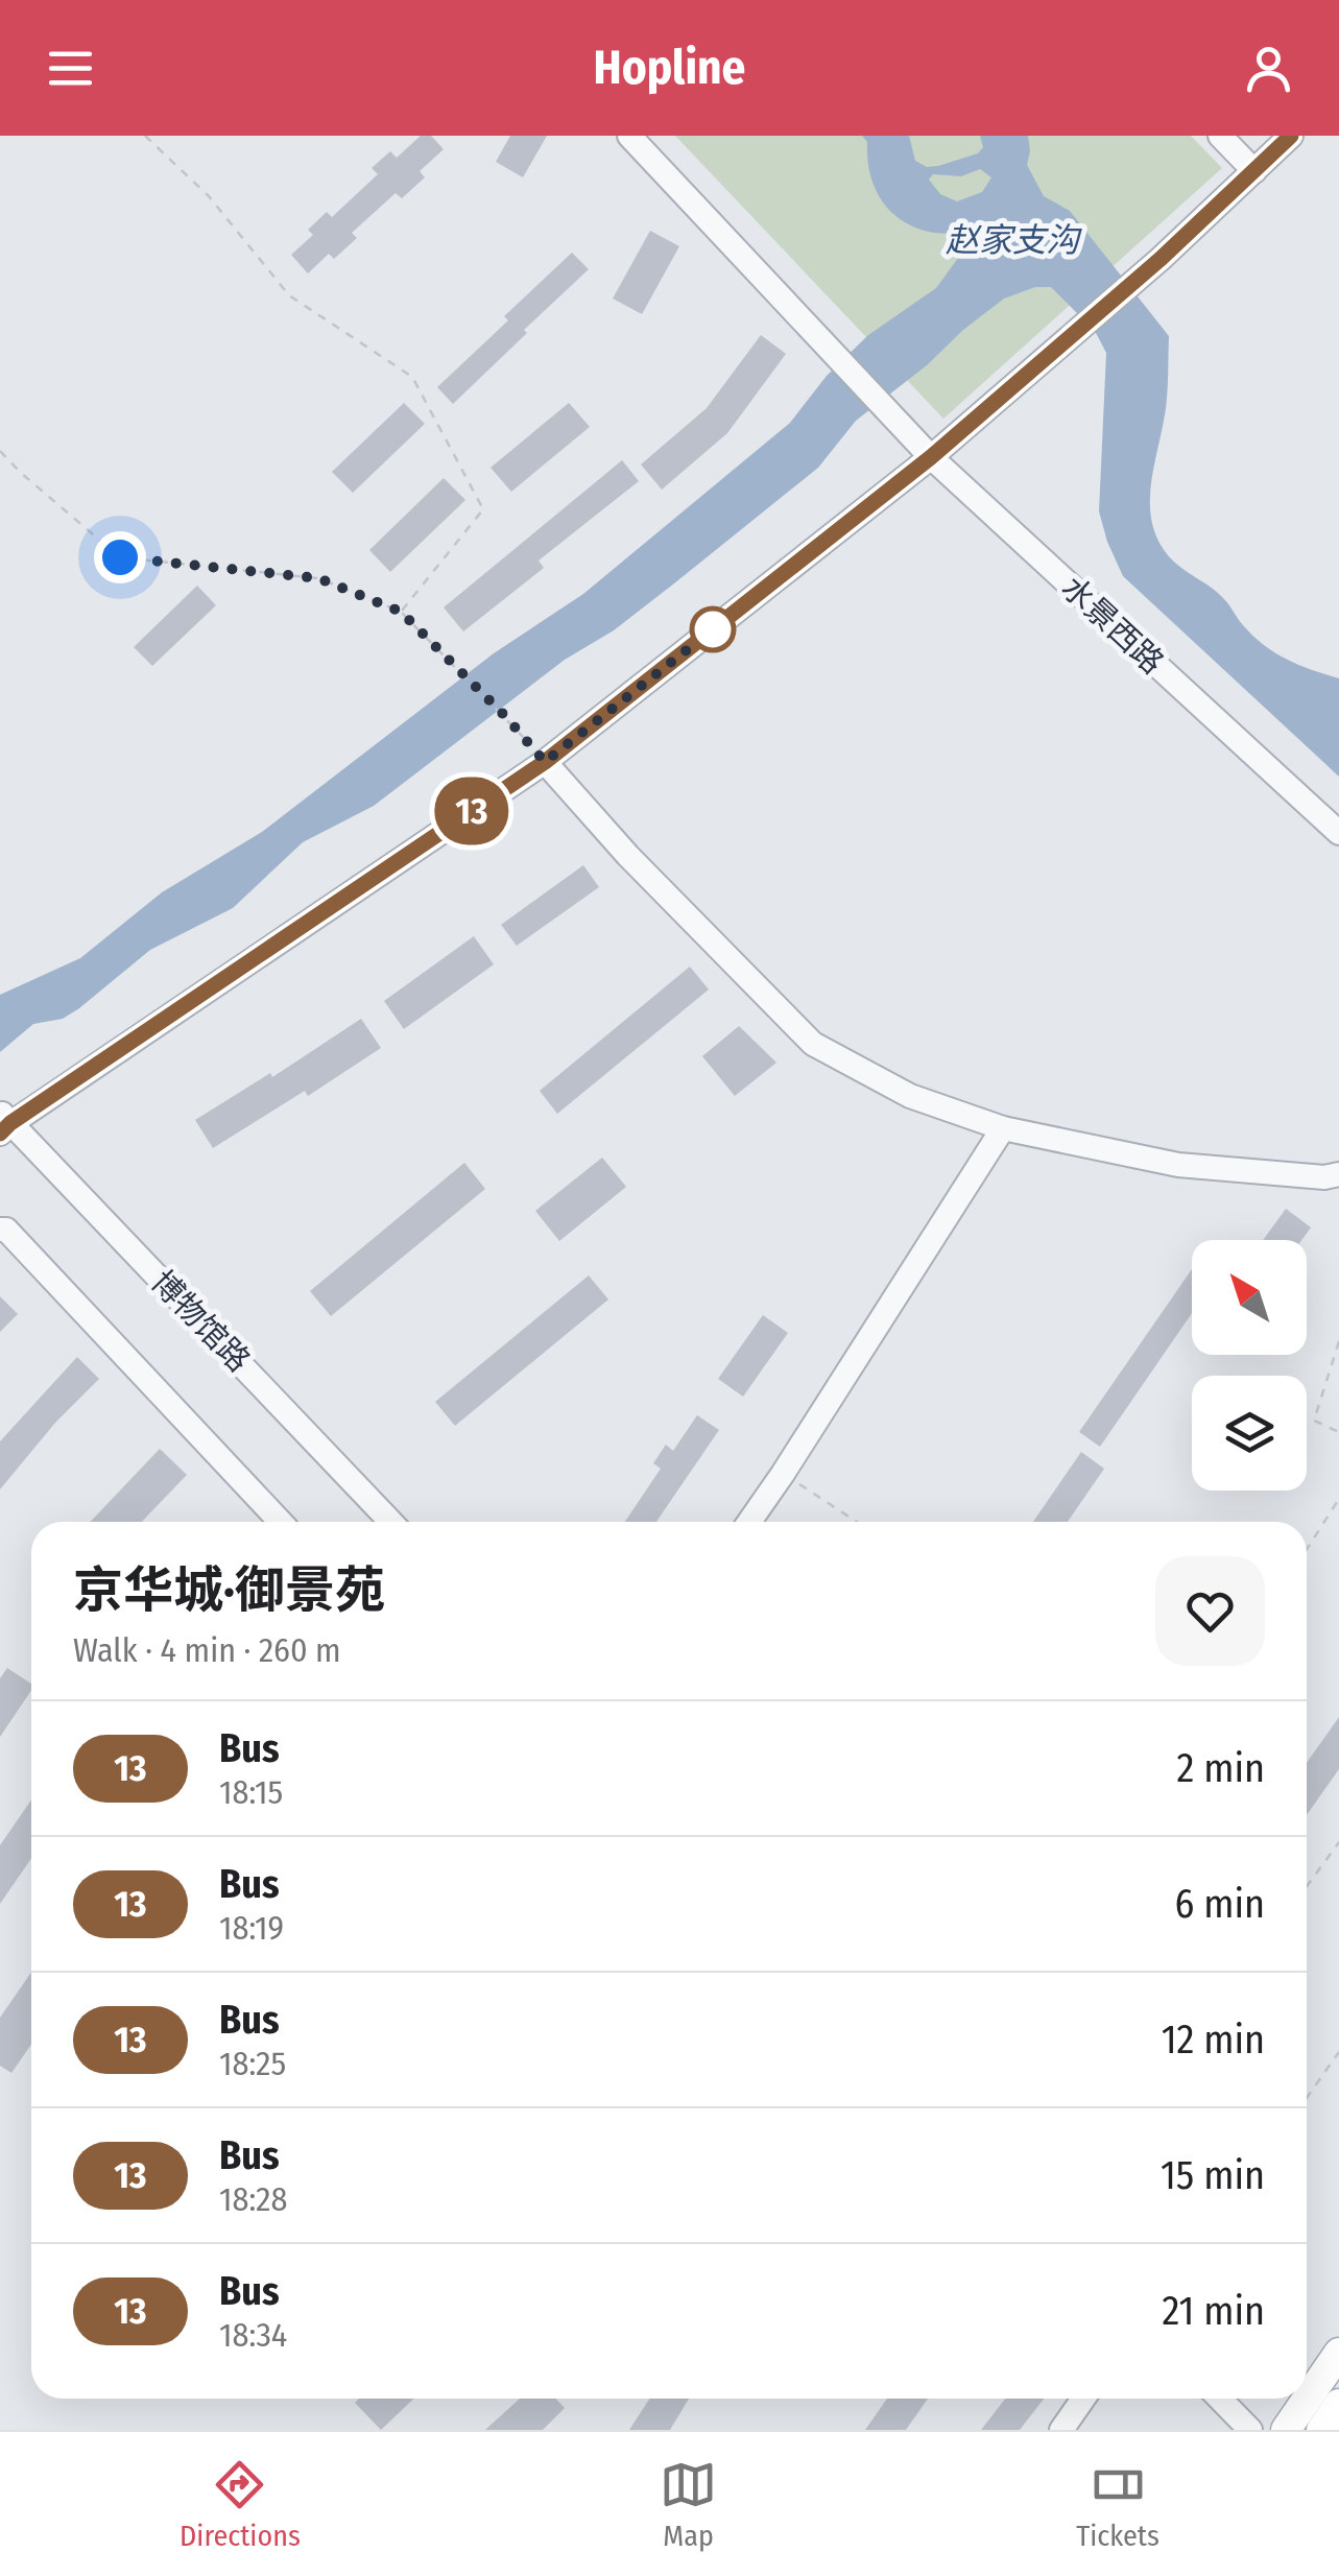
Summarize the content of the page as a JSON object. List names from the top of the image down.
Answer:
{
  "streets": {
    "street": ["水景西路", "博物馆路"]
  },
  "water": ["赵家支沟"],
  "lines": ["bus line 13"],
  "north": "top left",
  "page": {
    "header": "Hopline",
    "on_map": "13",
    "heading": ["京华城·御景苑", "Walk · 4 min · 260 m"],
    "list": [
      {
        "mark": "13",
        "name": "Bus",
        "note": "18:15",
        "value": "2 min"
      },
      {
        "mark": "13",
        "name": "Bus",
        "note": "18:19",
        "value": "6 min"
      },
      {
        "mark": "13",
        "name": "Bus",
        "note": "18:25",
        "value": "12 min"
      },
      {
        "mark": "13",
        "name": "Bus",
        "note": "18:28",
        "value": "15 min"
      },
      {
        "mark": "13",
        "name": "Bus",
        "note": "18:34",
        "value": "21 min"
      }
    ],
    "tabs": ["Directions", "Map", "Tickets"]
  }
}
